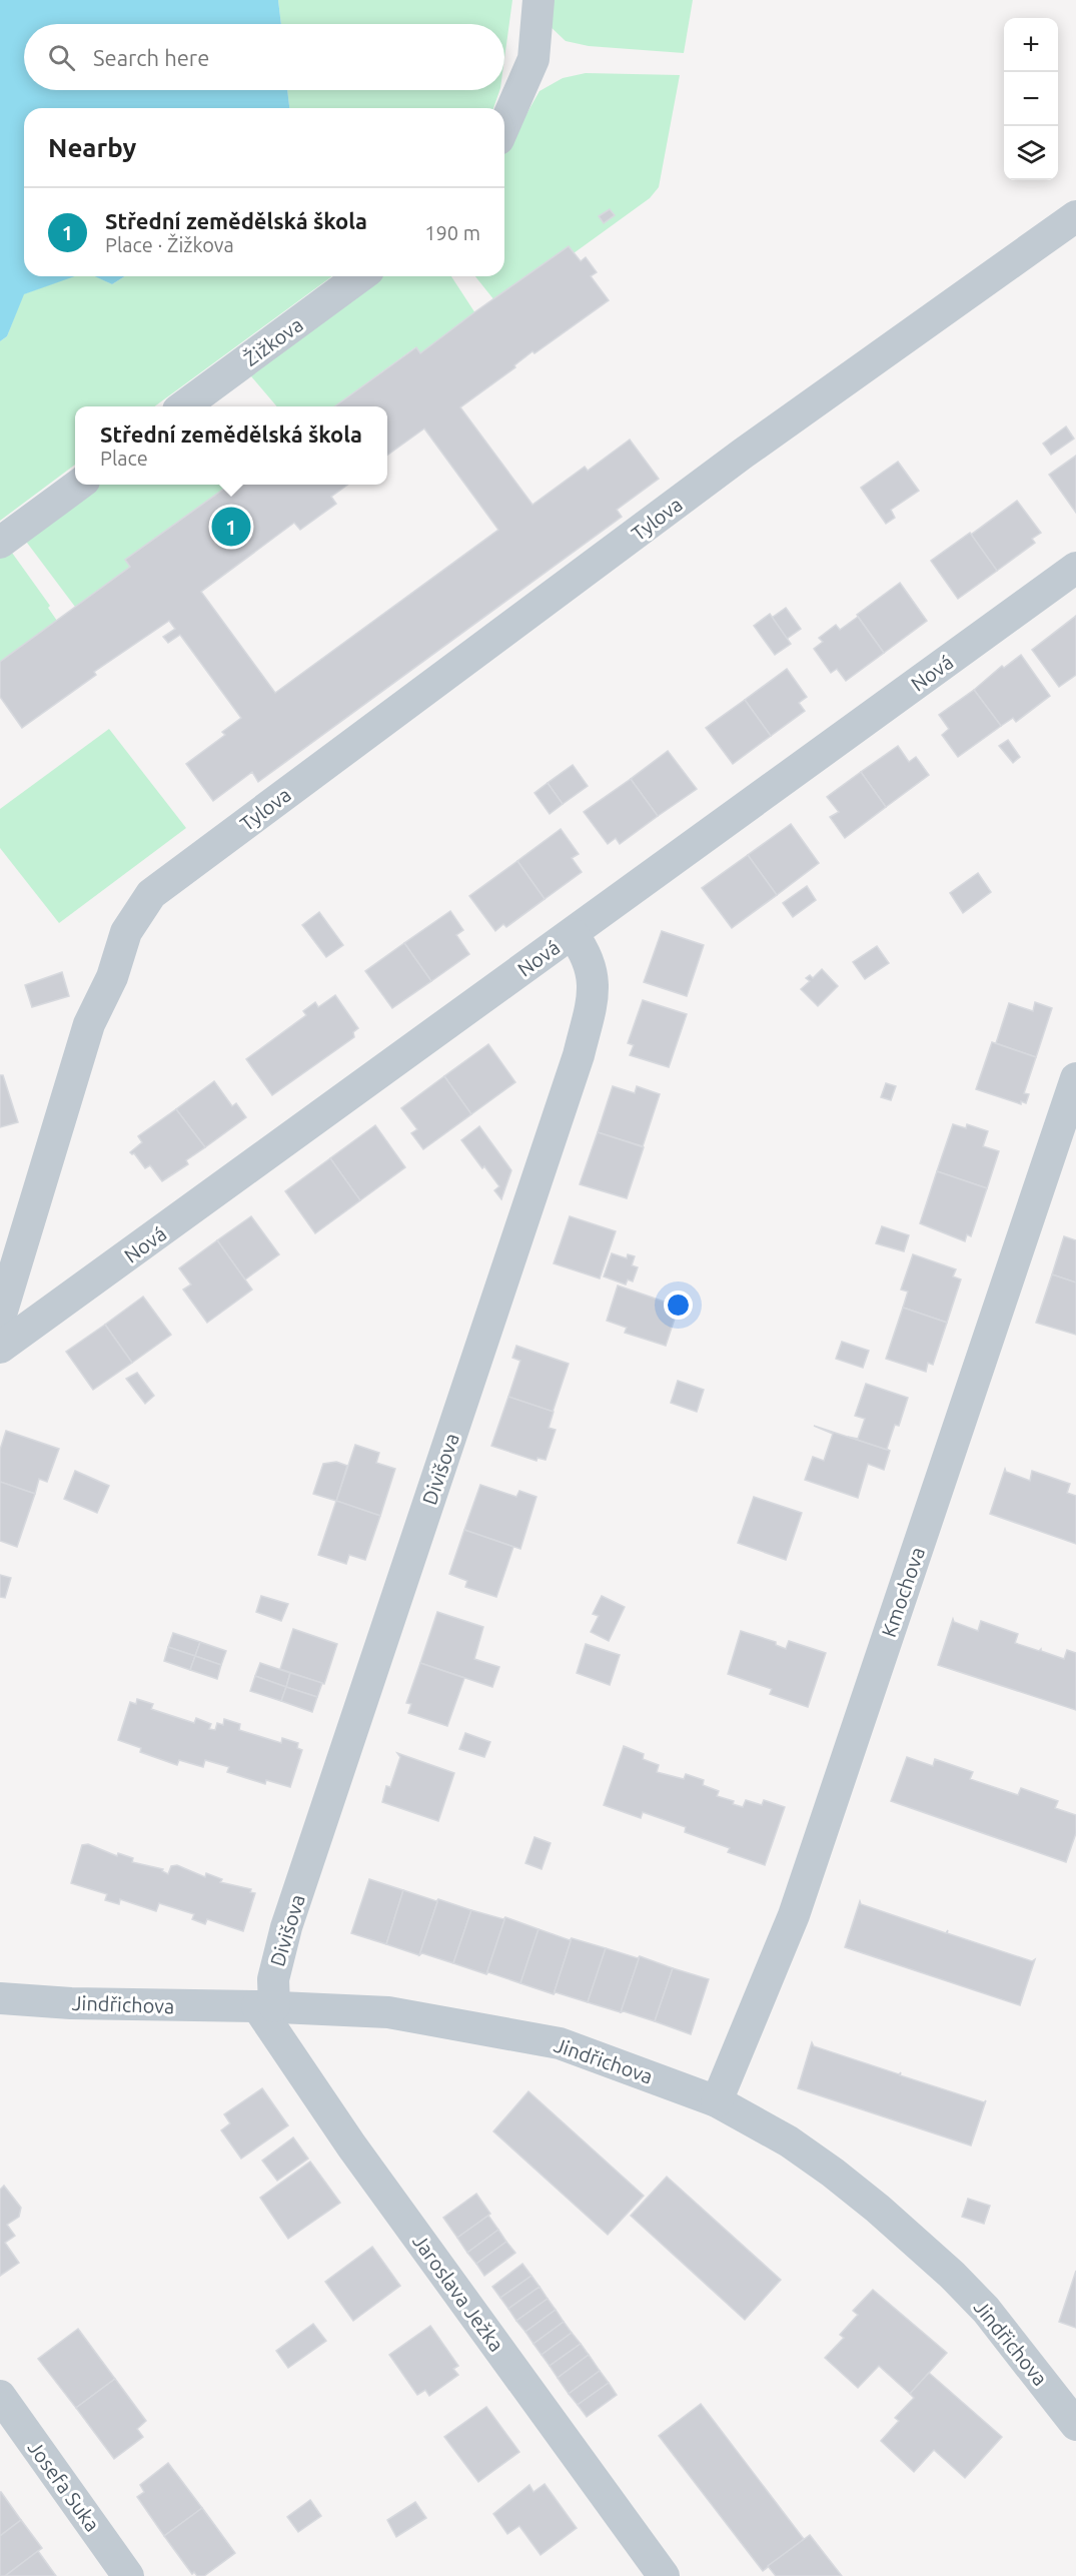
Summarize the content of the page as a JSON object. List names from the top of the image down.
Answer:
{
  "streets": {
    "street": [
      "Žižkova",
      "Tylova",
      "Nová",
      "Divišova",
      "Kmochova",
      "Jindřichova",
      "Jaroslava Ježka",
      "Josefa Suka"
    ]
  },
  "crossings": [
    ["Nová", "Divišova"],
    ["Divišova", "Jindřichova"],
    ["Divišova", "Jaroslava Ježka"],
    ["Kmochova", "Jindřichova"],
    ["Jindřichova", "Jaroslava Ježka"]
  ],
  "page": {
    "map_buttons": ["+", "−"],
    "search": "Search here",
    "heading": "Nearby",
    "list": [
      {
        "mark": "1",
        "name": "Střední zemědělská škola",
        "note": "Place · Žižkova",
        "value": "190 m"
      }
    ],
    "popup": ["Střední zemědělská škola", "Place"],
    "pins": "1"
  }
}
